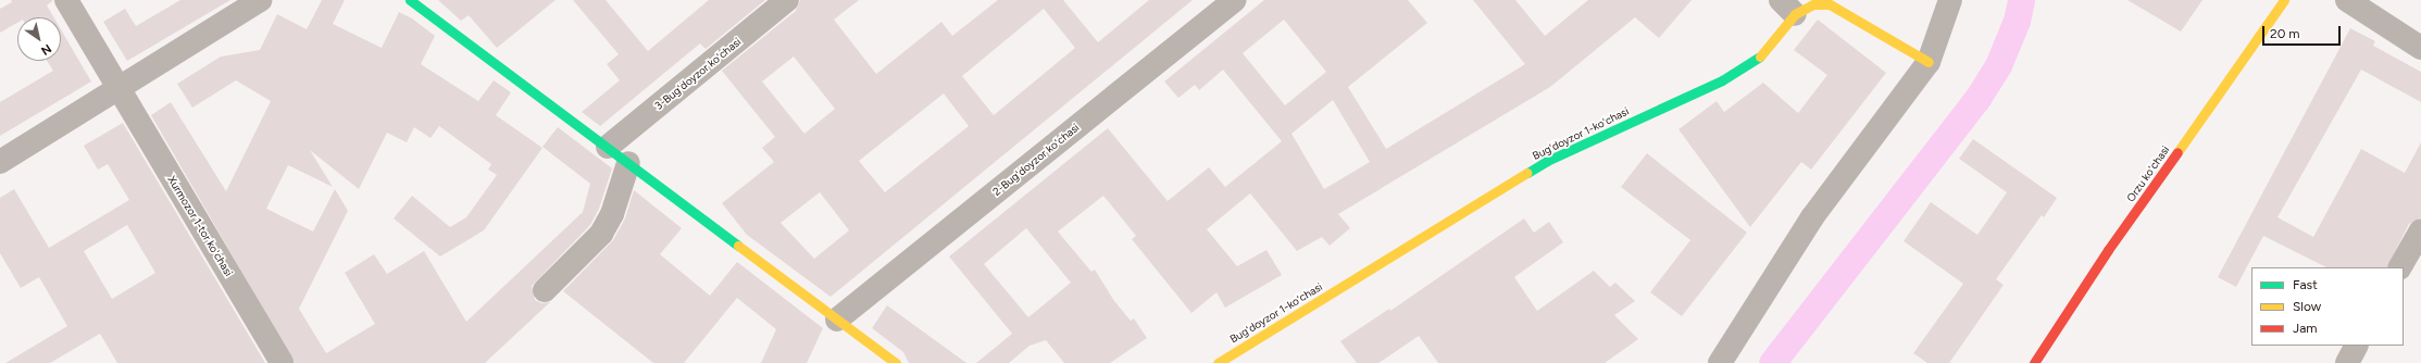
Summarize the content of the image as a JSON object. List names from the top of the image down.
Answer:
{
  "streets": {
    "street": [
      "3-Bugʻdoyzor koʻchasi",
      "Bugʻdoyzor 1-koʻchasi",
      "2-Bugʻdoyzor koʻchasi",
      "Orzu koʻchasi",
      "Xurmozor 1-tor koʻchasi"
    ]
  },
  "legend": ["Fast", "Slow", "Jam"],
  "scale_bar": "20 m",
  "north": "bottom right"
}
